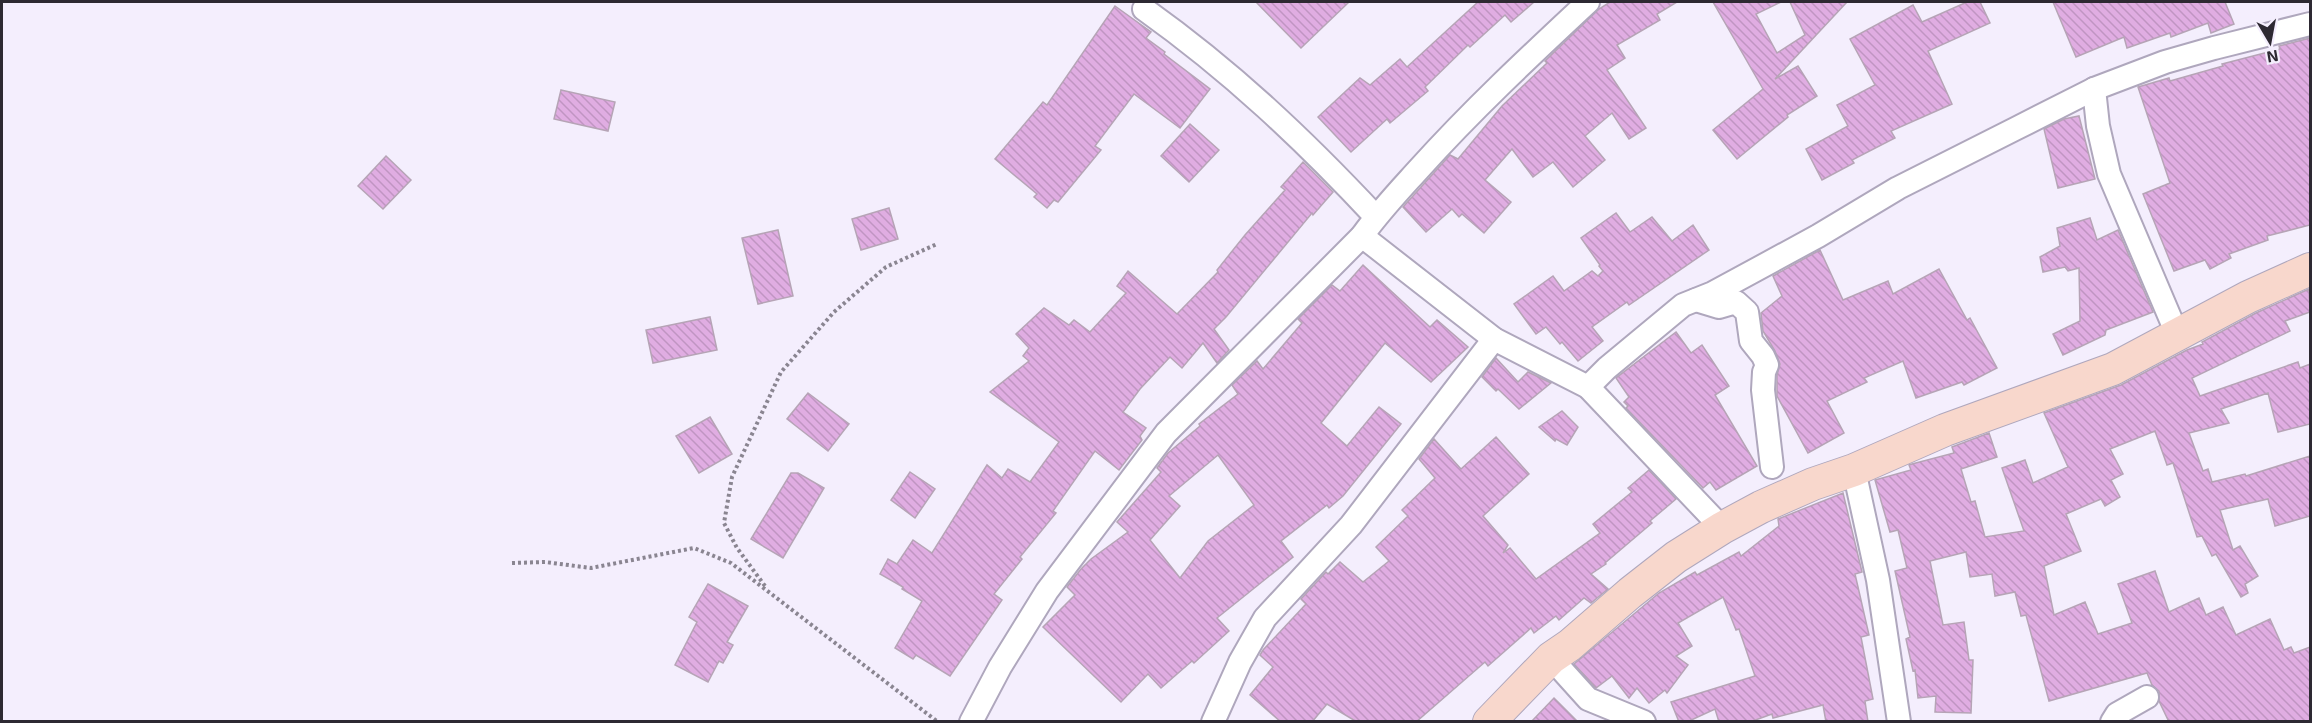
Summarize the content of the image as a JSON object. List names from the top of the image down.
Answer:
{
  "north": "bottom"
}
